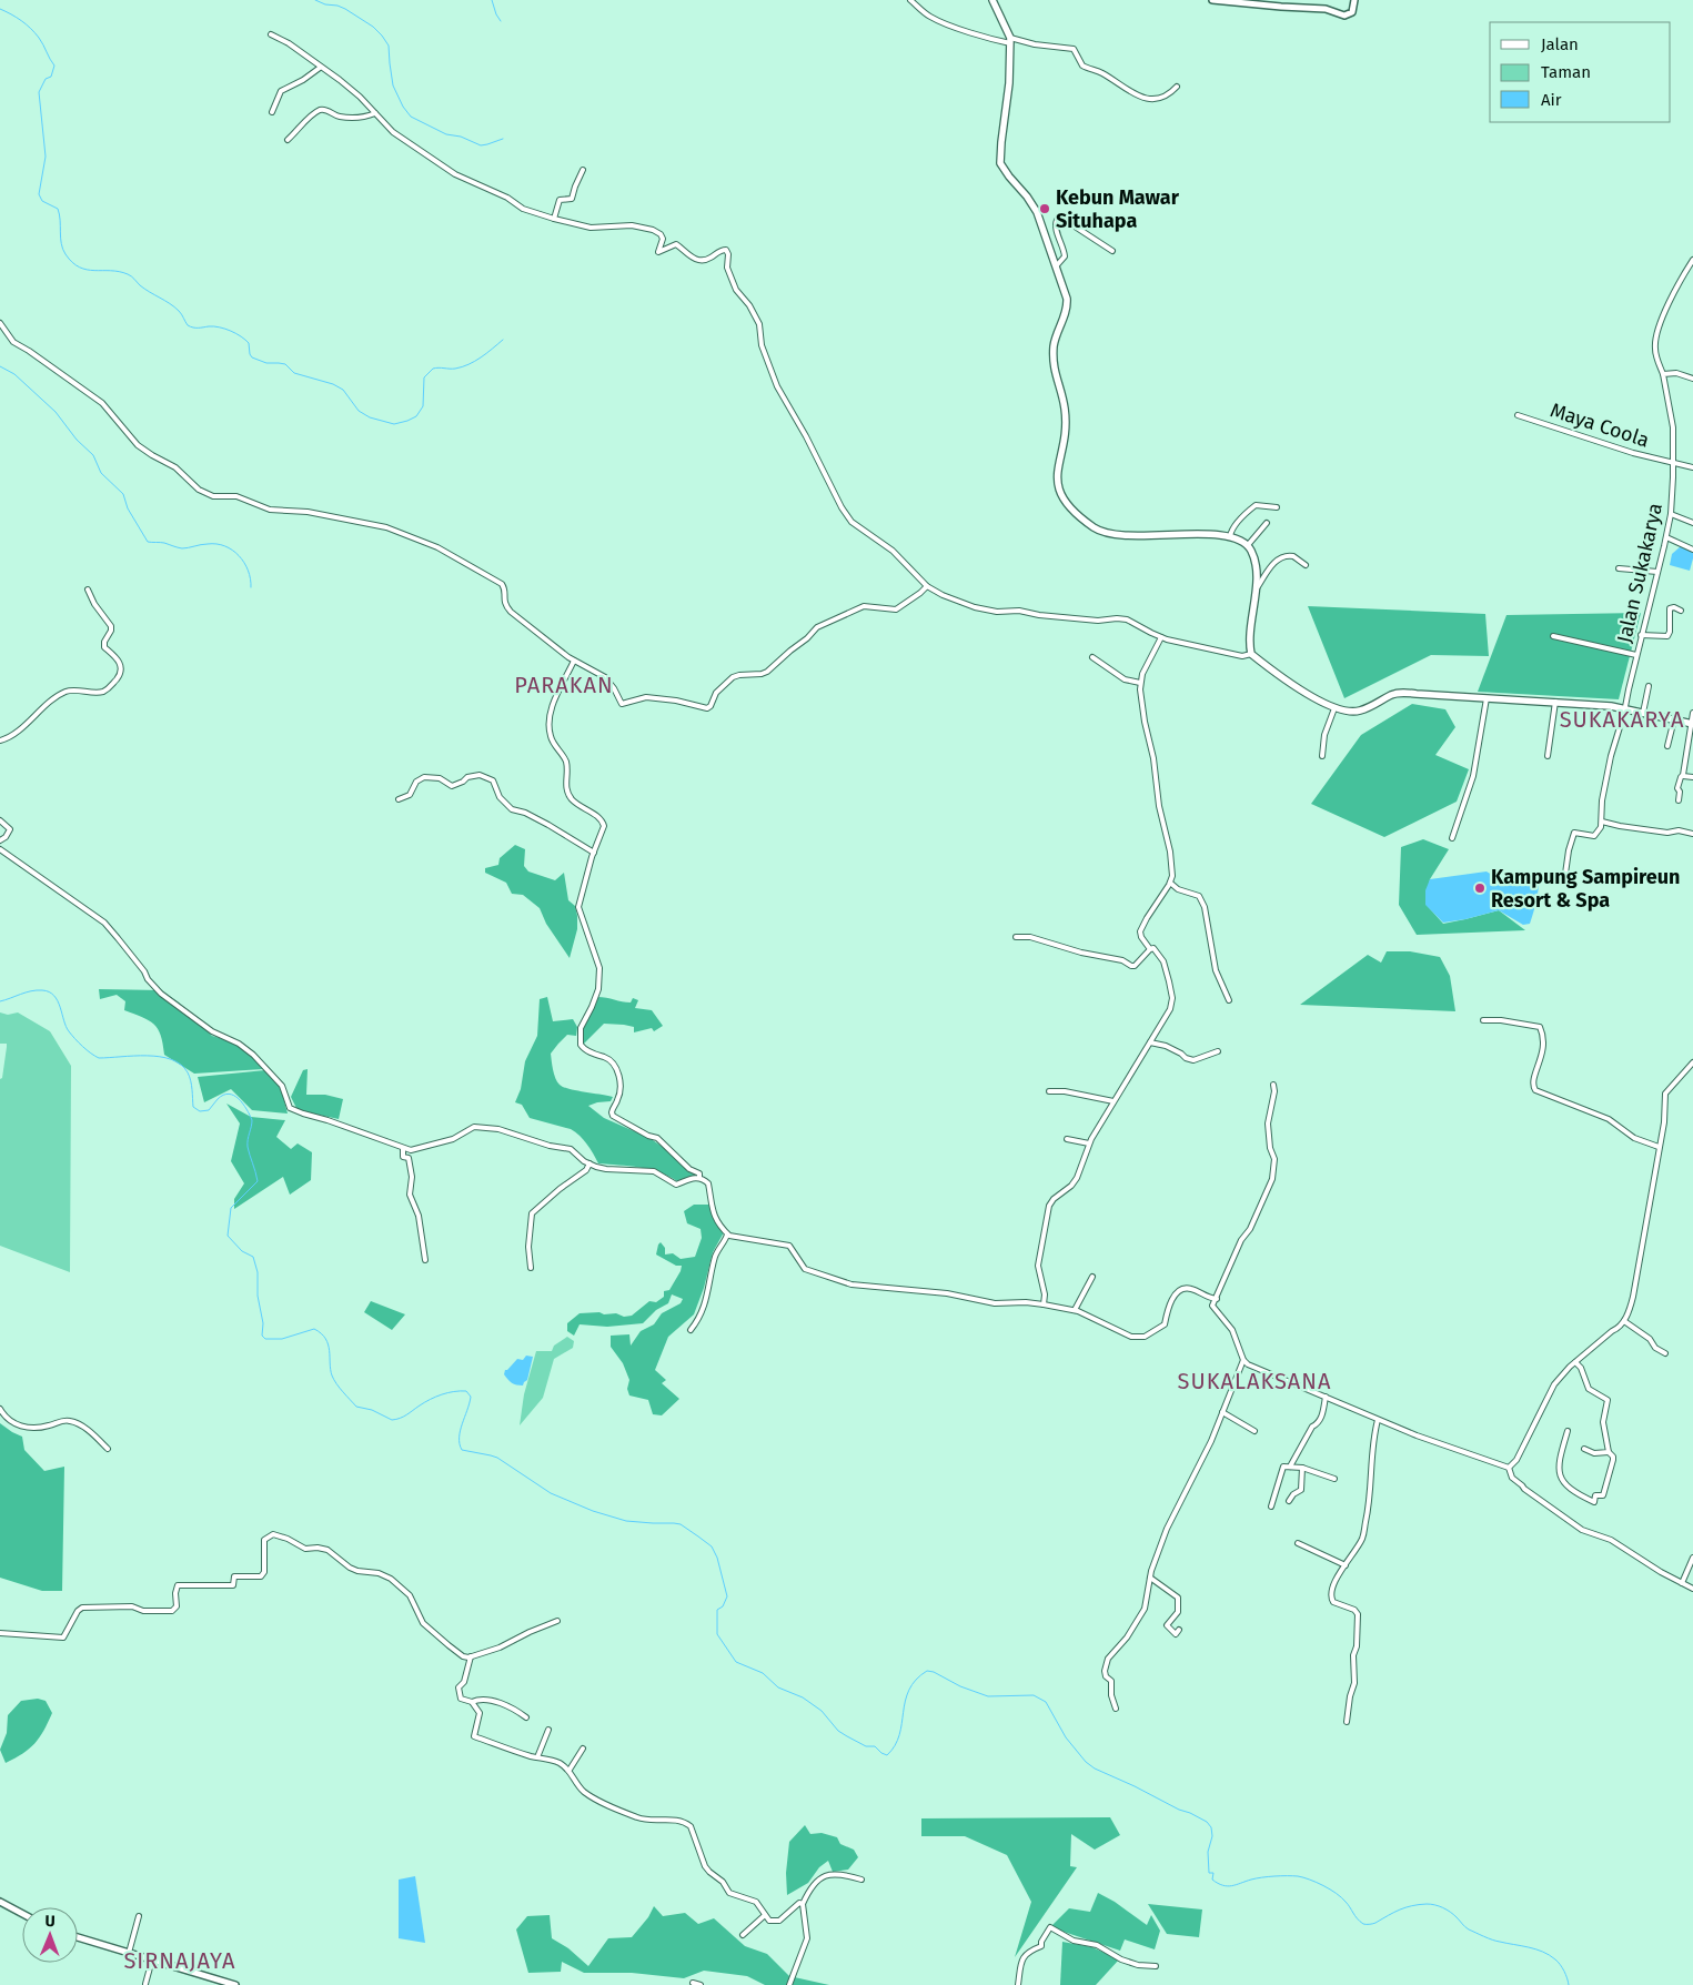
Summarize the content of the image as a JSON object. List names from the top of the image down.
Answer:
{
  "streets": {
    "street": ["Maya Coola", "Jalan Sukakarya"]
  },
  "crossings": [
    ["Maya Coola", "Jalan Sukakarya"]
  ],
  "districts": [
    "PARAKAN",
    "SUKAKARYA",
    "SUKALAKSANA",
    "SIRNAJAYA"
  ],
  "places": ["Kebun Mawar Situhapa", "Kampung Sampireun Resort & Spa"],
  "legend": ["Jalan", "Taman", "Air"],
  "north": "top"
}
